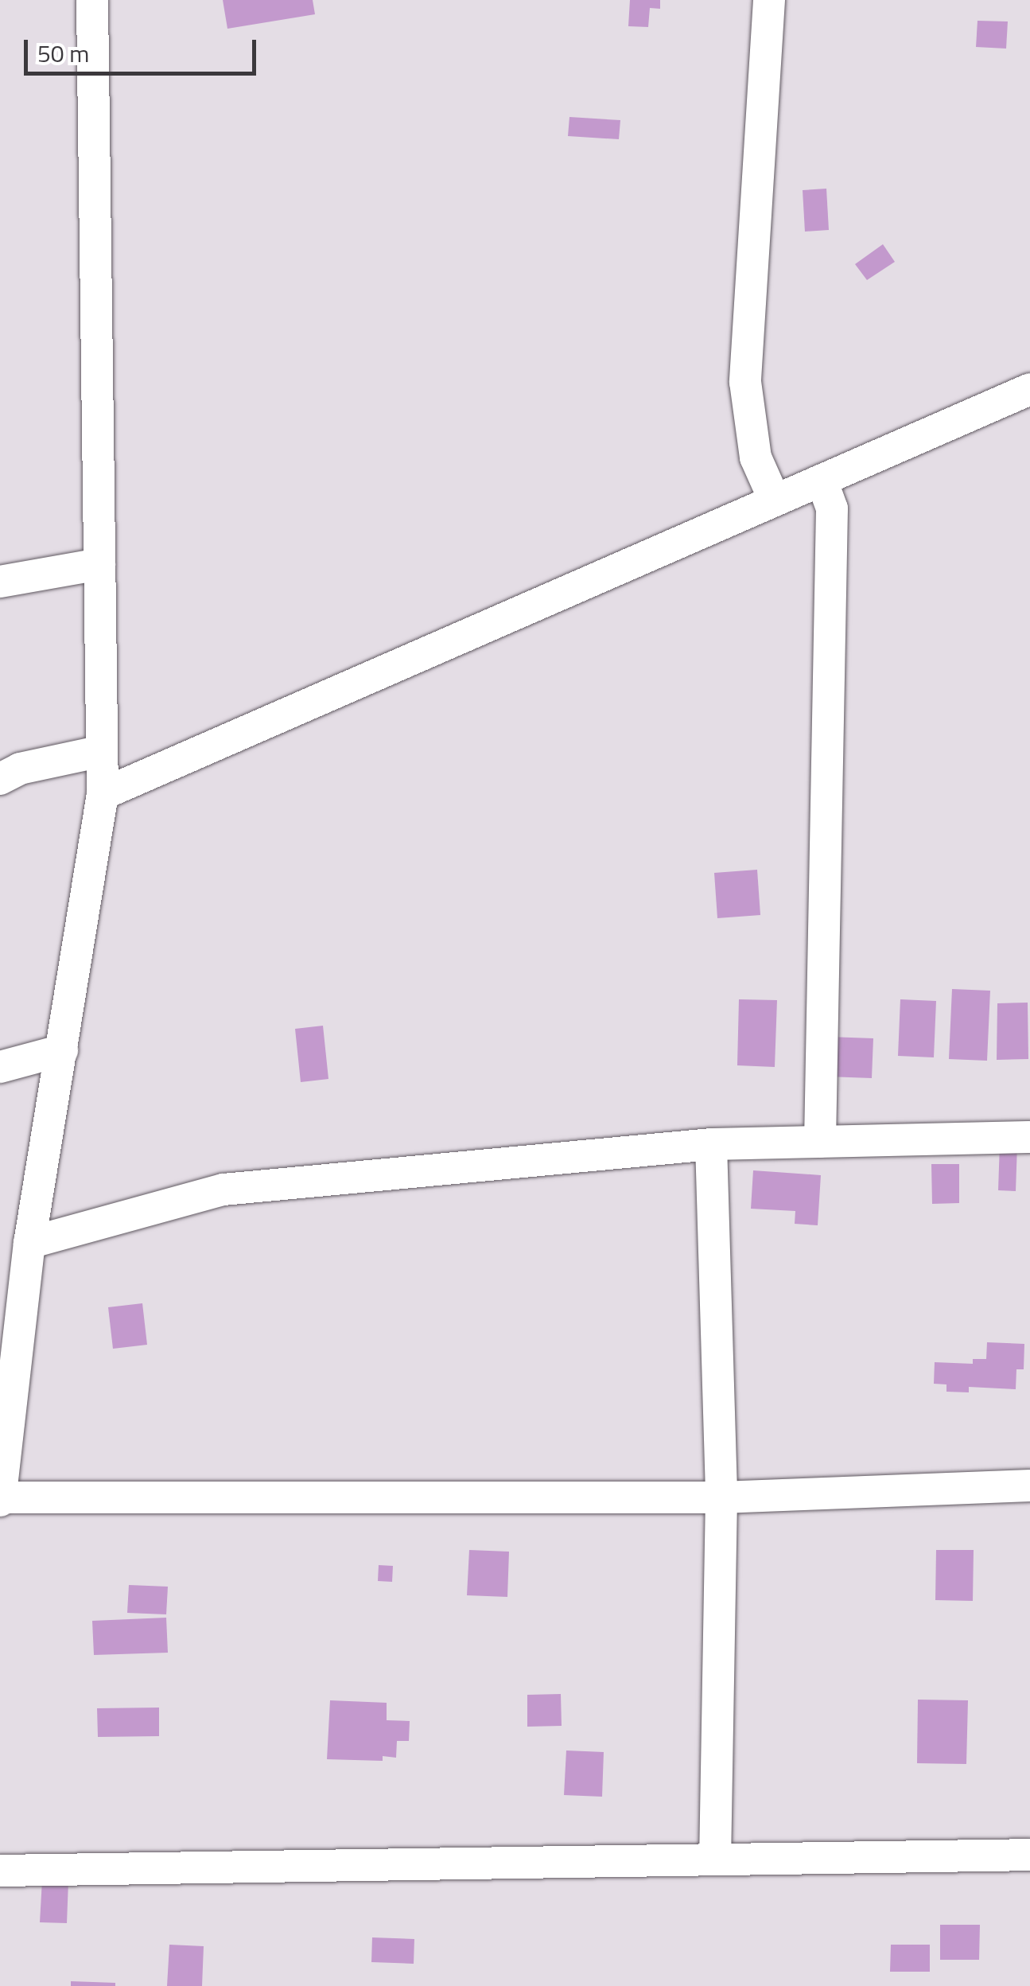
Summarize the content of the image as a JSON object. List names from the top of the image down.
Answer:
{
  "scale_bar": "50 m"
}
